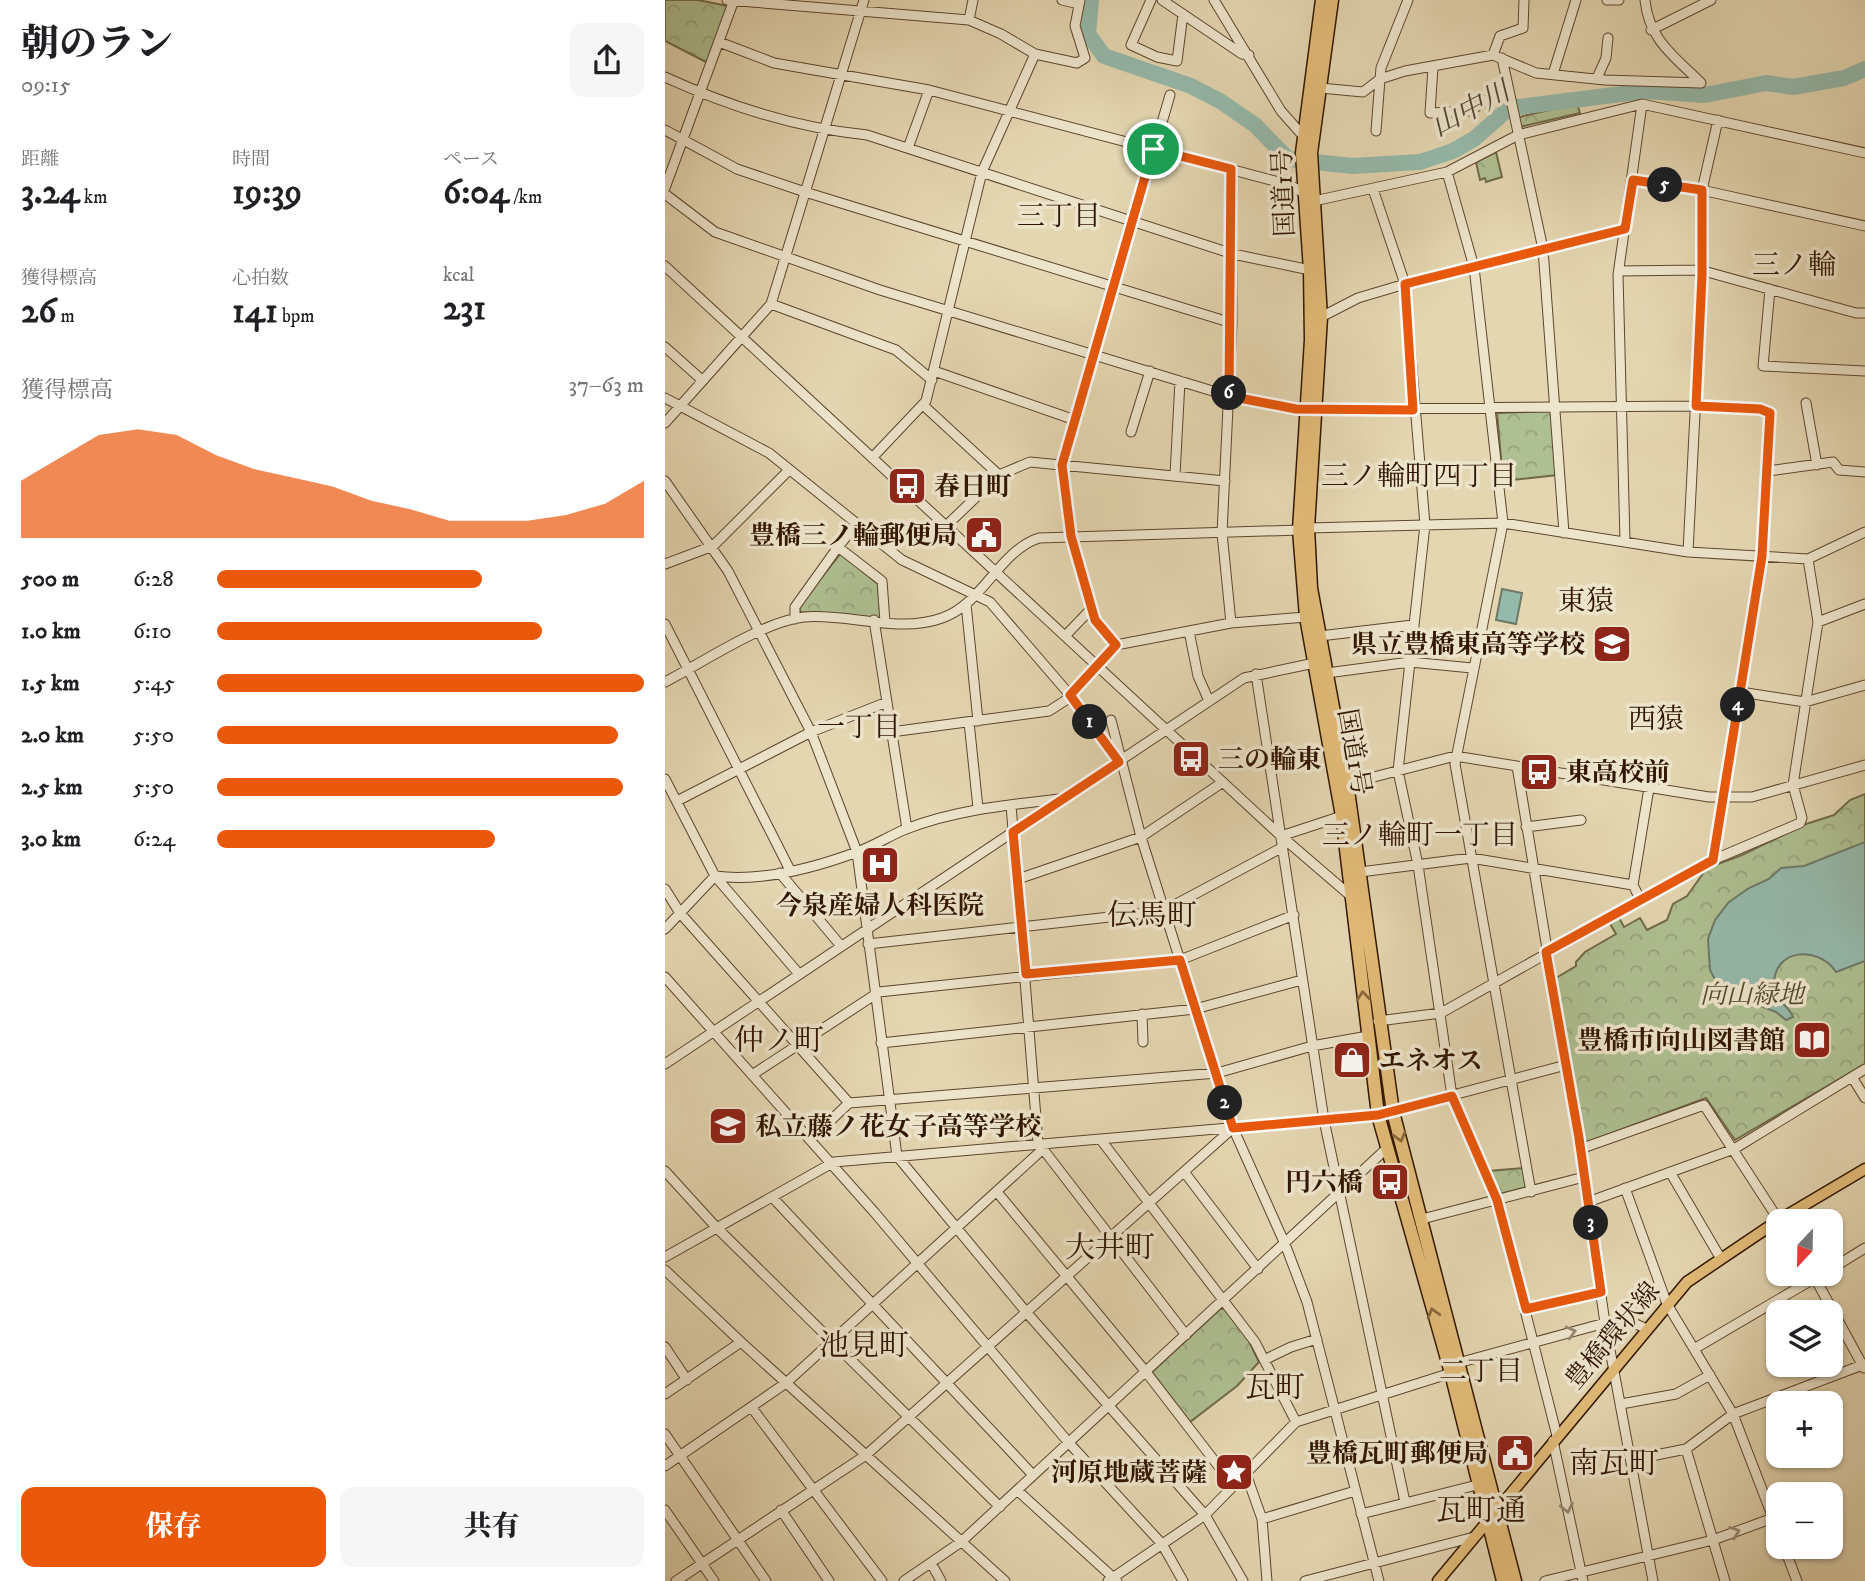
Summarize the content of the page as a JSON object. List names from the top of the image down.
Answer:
{
  "streets": {
    "highway": ["国道1号"],
    "main road": ["豊橋環状線"]
  },
  "crossings": [
    ["国道1号", "豊橋環状線"]
  ],
  "districts": [
    "三丁目",
    "三ノ輪",
    "三ノ輪町四丁目",
    "東猿",
    "西猿",
    "一丁目",
    "三ノ輪町一丁目",
    "伝馬町",
    "仲ノ町",
    "大井町",
    "池見町",
    "二丁目",
    "瓦町",
    "南瓦町",
    "瓦町通"
  ],
  "water": ["山中川"],
  "parks": ["向山緑地"],
  "places": {
    "bus stop": [
      "春日町",
      "三の輪東",
      "東高校前",
      "円六橋"
    ],
    "public building": ["豊橋三ノ輪郵便局", "豊橋瓦町郵便局"],
    "school or university": ["県立豊橋東高等学校", "私立藤ノ花女子高等学校"],
    "hospital": ["今泉産婦人科医院"],
    "library": ["豊橋市向山図書館"],
    "shop": ["エネオス"],
    "place": ["河原地蔵菩薩"]
  },
  "north": "bottom",
  "page": {
    "heading": ["朝のラン", "09:15"],
    "stats": [
      ["距離", "3.24 km"],
      ["時間", "19:39"],
      ["ペース", "6:04 /km"],
      ["獲得標高", "26 m"],
      ["心拍数", "141 bpm"],
      ["kcal", "231"]
    ],
    "pins": [
      "5",
      "6",
      "4",
      "1",
      "2",
      "3"
    ],
    "chart": ["獲得標高", "37–63 m"],
    "list": [
      {
        "name": "500 m",
        "note": "6:28"
      },
      {
        "name": "1.0 km",
        "note": "6:10"
      },
      {
        "name": "1.5 km",
        "note": "5:45"
      },
      {
        "name": "2.0 km",
        "note": "5:50"
      },
      {
        "name": "2.5 km",
        "note": "5:50"
      },
      {
        "name": "3.0 km",
        "note": "6:24"
      }
    ],
    "map_buttons": ["+", "−"],
    "buttons": ["保存", "共有"]
  }
}
